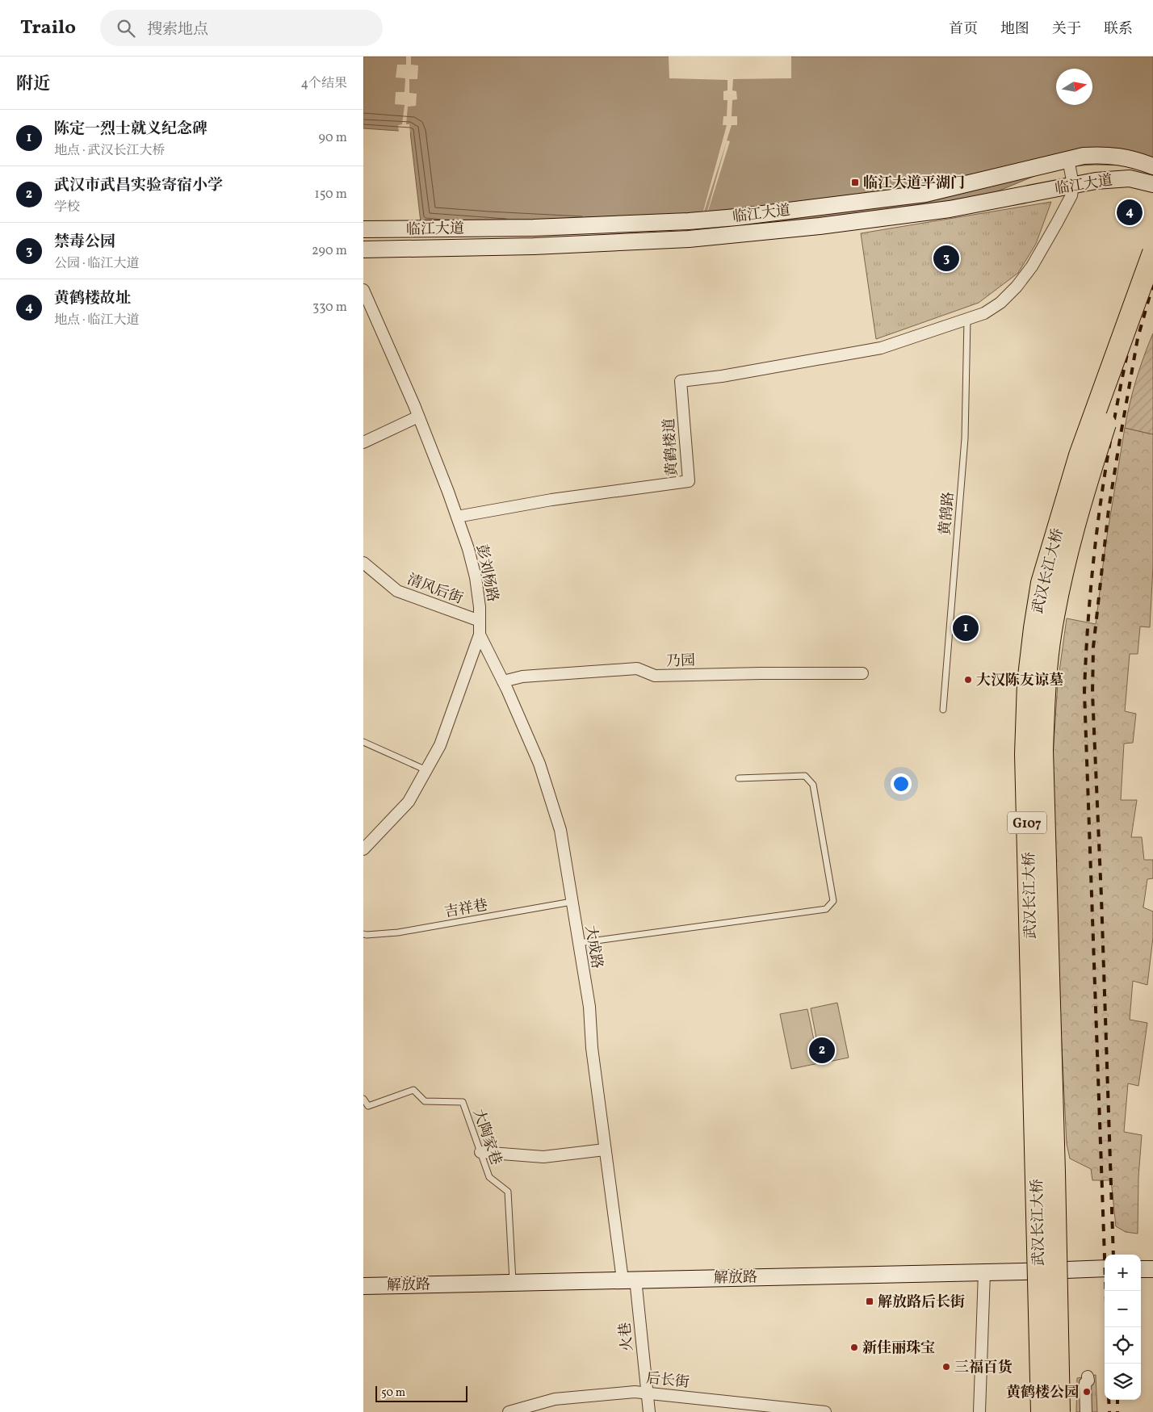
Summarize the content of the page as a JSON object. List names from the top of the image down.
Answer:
{
  "streets": {
    "highway": ["武汉长江大桥", "G107"],
    "main road": ["临江大道", "解放路"],
    "street": [
      "黄鹤楼道",
      "彭刘杨路",
      "清风后街",
      "乃园",
      "大成路",
      "火巷",
      "后长街"
    ],
    "lane": ["黄鹄路", "吉祥巷", "大陶家巷"]
  },
  "crossings": [
    ["黄鹤楼道", "黄鹄路"],
    ["黄鹤楼道", "彭刘杨路"],
    ["彭刘杨路", "清风后街"],
    ["彭刘杨路", "大成路"],
    ["乃园", "大成路"],
    ["吉祥巷", "大成路"],
    ["大成路", "解放路"],
    ["大成路", "火巷"],
    ["大陶家巷", "解放路"],
    ["解放路", "火巷"],
    ["火巷", "后长街"]
  ],
  "places": {
    "transit": ["临江大道平湖门", "解放路后长街"],
    "other": [
      "大汉陈友谅墓",
      "新佳丽珠宝",
      "三福百货",
      "黄鹤楼公园"
    ]
  },
  "scale_bar": "50 m",
  "north": "right",
  "page": {
    "header": "Trailo",
    "search": "搜索地点",
    "nav": [
      "首页",
      "地图",
      "关于",
      "联系"
    ],
    "heading": ["附近", "4个结果"],
    "list": [
      {
        "mark": "1",
        "name": "陈定一烈士就义纪念碑",
        "note": "地点 · 武汉长江大桥",
        "value": "90 m"
      },
      {
        "mark": "2",
        "name": "武汉市武昌实验寄宿小学",
        "note": "学校",
        "value": "150 m"
      },
      {
        "mark": "3",
        "name": "禁毒公园",
        "note": "公园 · 临江大道",
        "value": "290 m"
      },
      {
        "mark": "4",
        "name": "黄鹤楼故址",
        "note": "地点 · 临江大道",
        "value": "330 m"
      }
    ],
    "pins": [
      "4",
      "3",
      "1",
      "2"
    ],
    "map_buttons": ["+", "−"],
    "scale": "50 m"
  }
}
